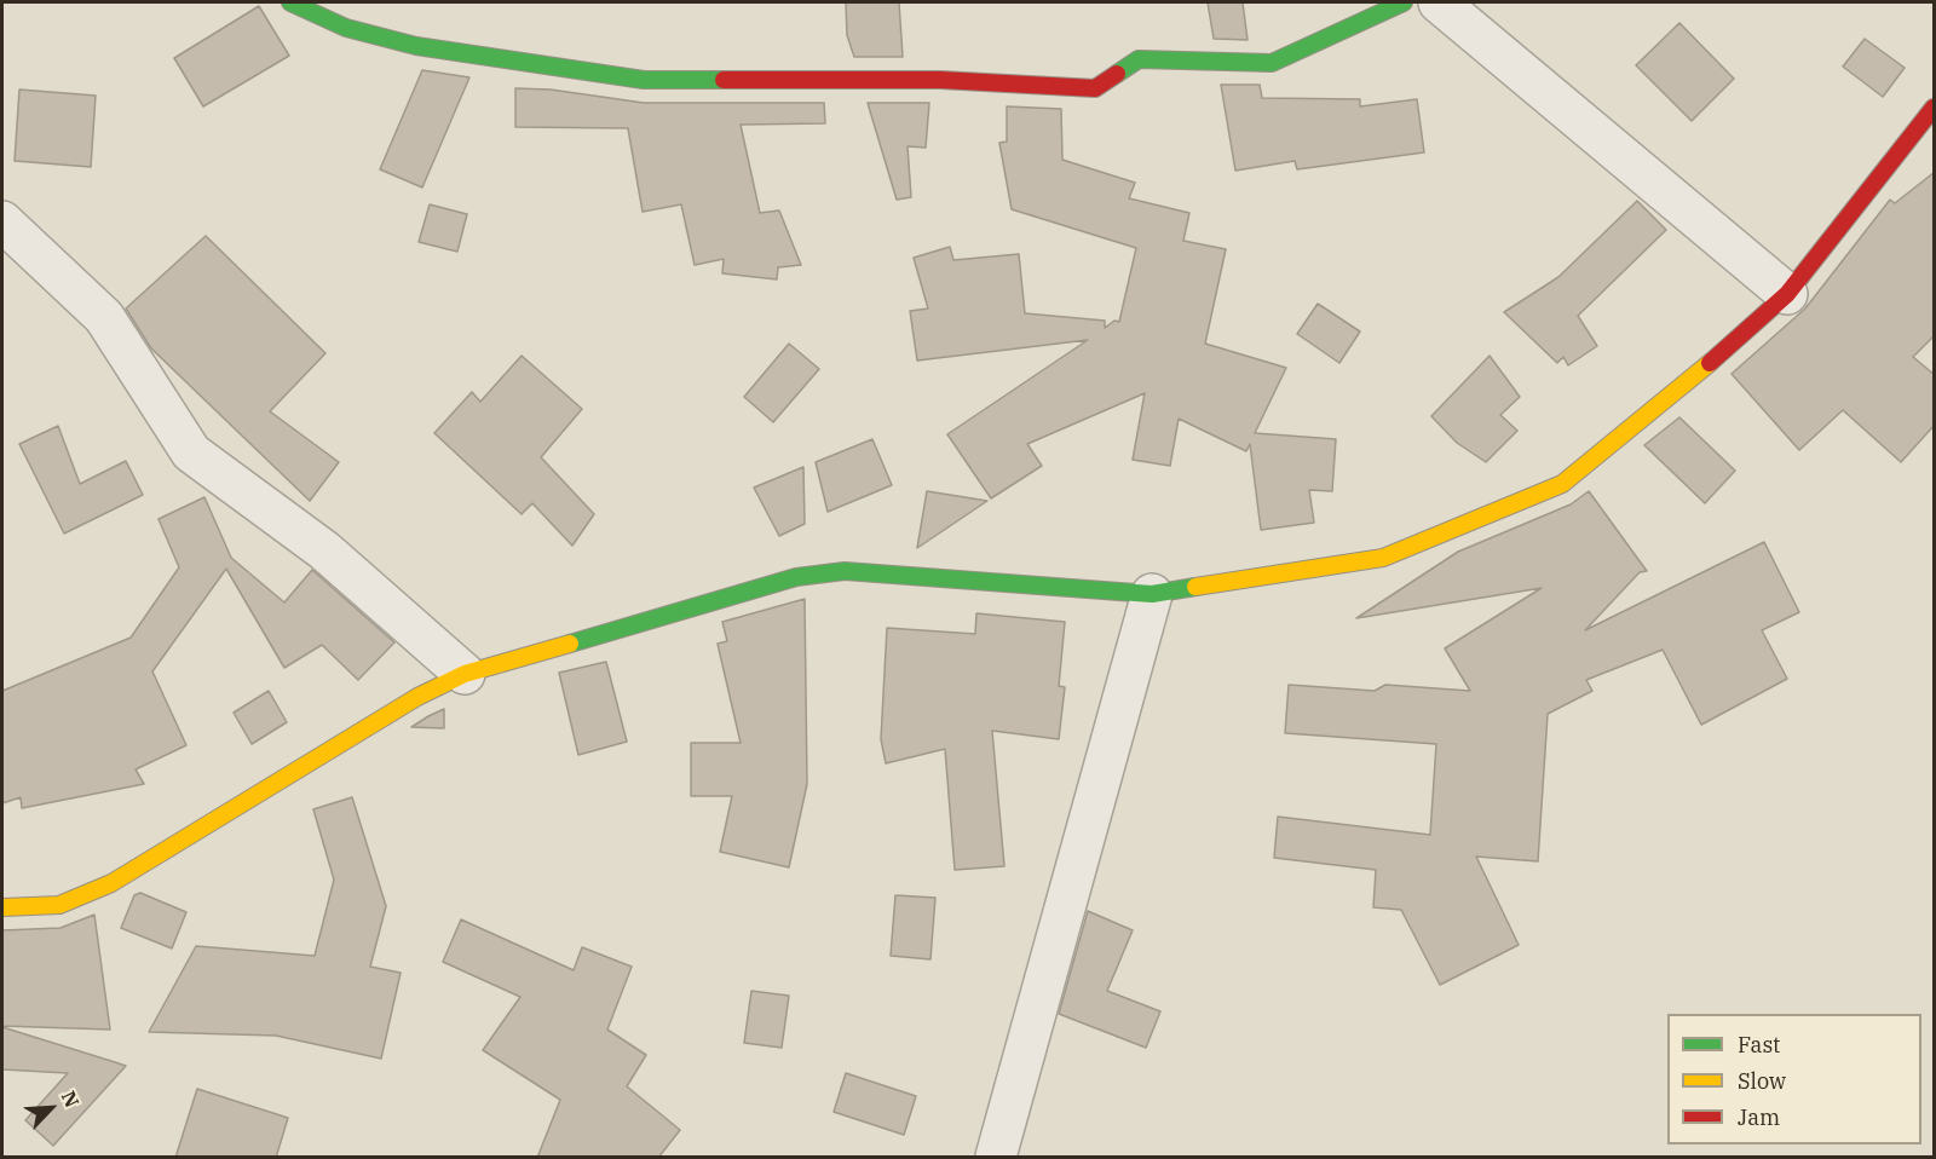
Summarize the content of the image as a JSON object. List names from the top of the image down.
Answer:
{
  "legend": ["Fast", "Slow", "Jam"],
  "north": "top right"
}
